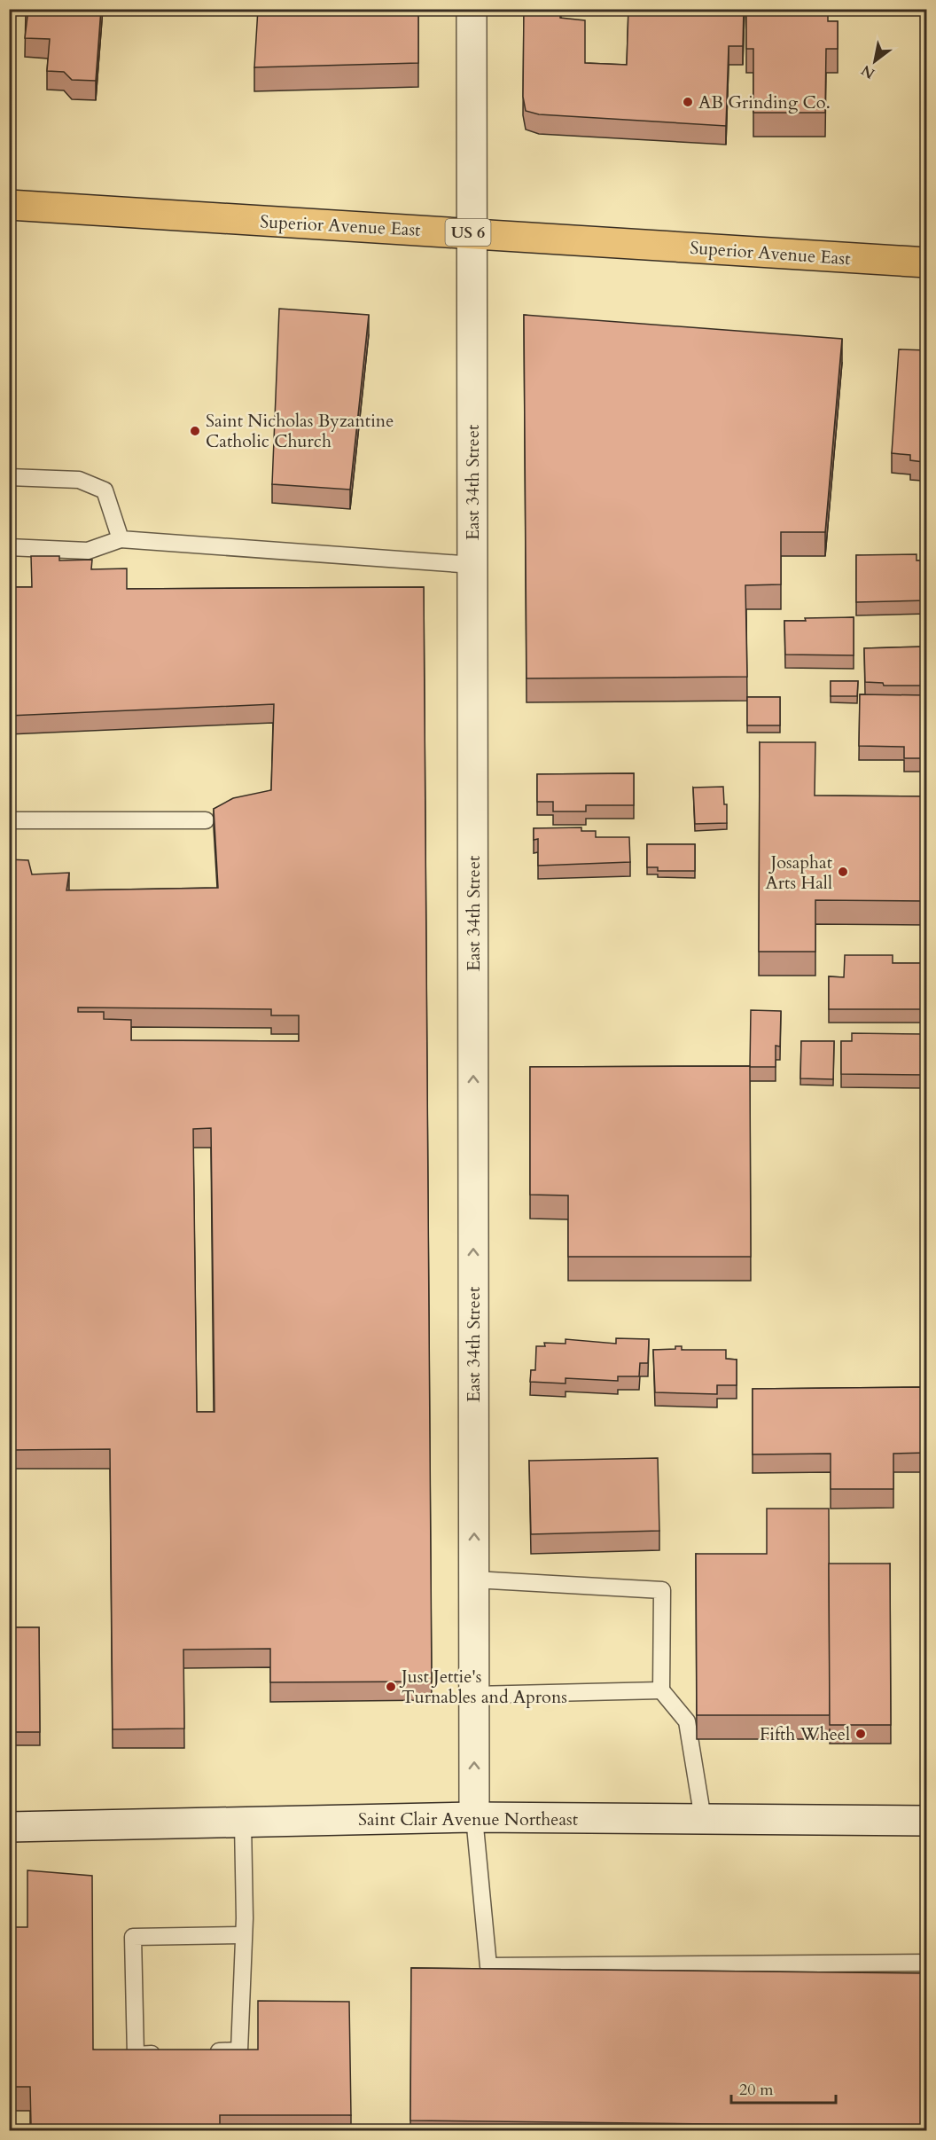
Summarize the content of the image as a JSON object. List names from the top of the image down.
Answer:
{
  "streets": {
    "main road": ["Superior Avenue East", "US 6"],
    "street": ["East 34th Street", "Saint Clair Avenue Northeast"]
  },
  "crossings": [
    ["Superior Avenue East", "East 34th Street"],
    ["East 34th Street", "Saint Clair Avenue Northeast"]
  ],
  "one_way": ["East 34th Street"],
  "places": [
    "AB Grinding Co.",
    "Saint Nicholas Byzantine Catholic Church",
    "Josaphat Arts Hall",
    "Just Jettie's Turnables and Aprons",
    "Fifth Wheel"
  ],
  "scale_bar": "20 m",
  "north": "bottom left"
}
